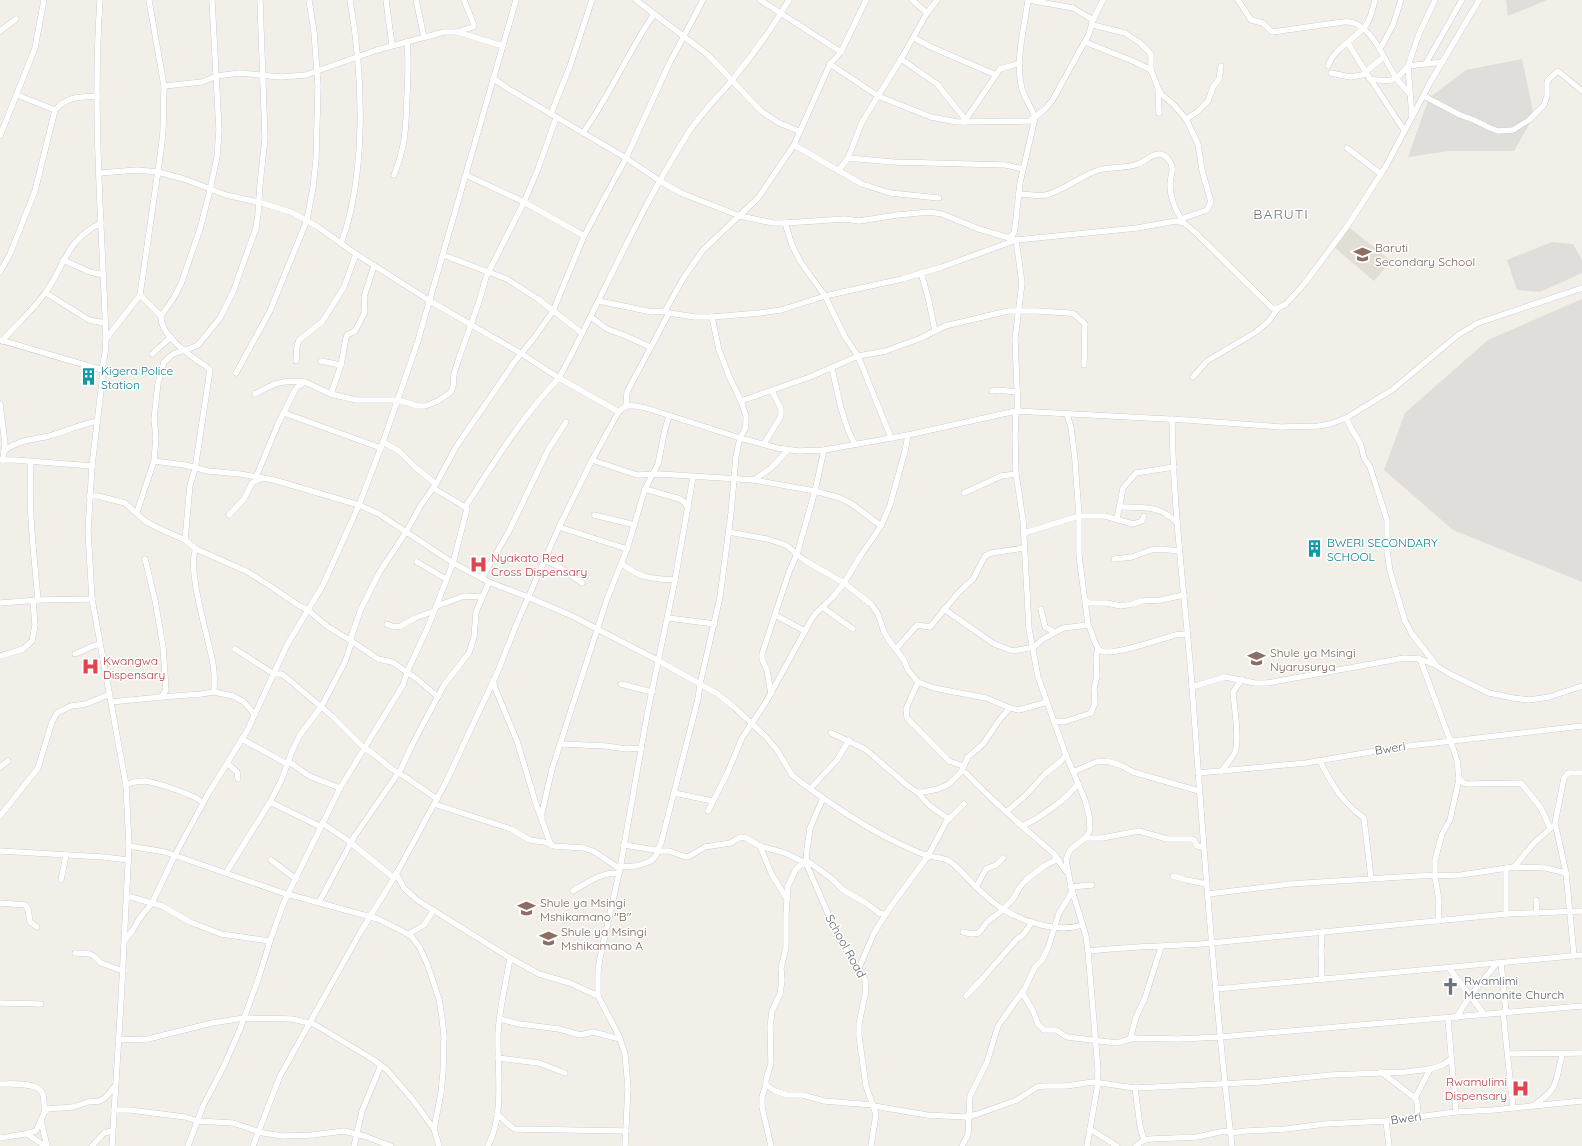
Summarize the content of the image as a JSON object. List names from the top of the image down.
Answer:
{
  "streets": {
    "street": ["Bweri", "School Road"]
  },
  "districts": ["BARUTI"],
  "places": {
    "school or university": [
      "Baruti Secondary School",
      "Shule ya Msingi Nyarusurya",
      "Shule ya Msingi Mshikamano \"B\"",
      "Shule ya Msingi Mshikamano A"
    ],
    "building": ["Kigera Police Station", "BWERI SECONDARY SCHOOL"],
    "hospital": ["Nyakato Red Cross Dispensary", "Kwangwa Dispensary", "Rwamulimi Dispensary"],
    "church": ["Rwamlimi Mennonite Church"]
  }
}
